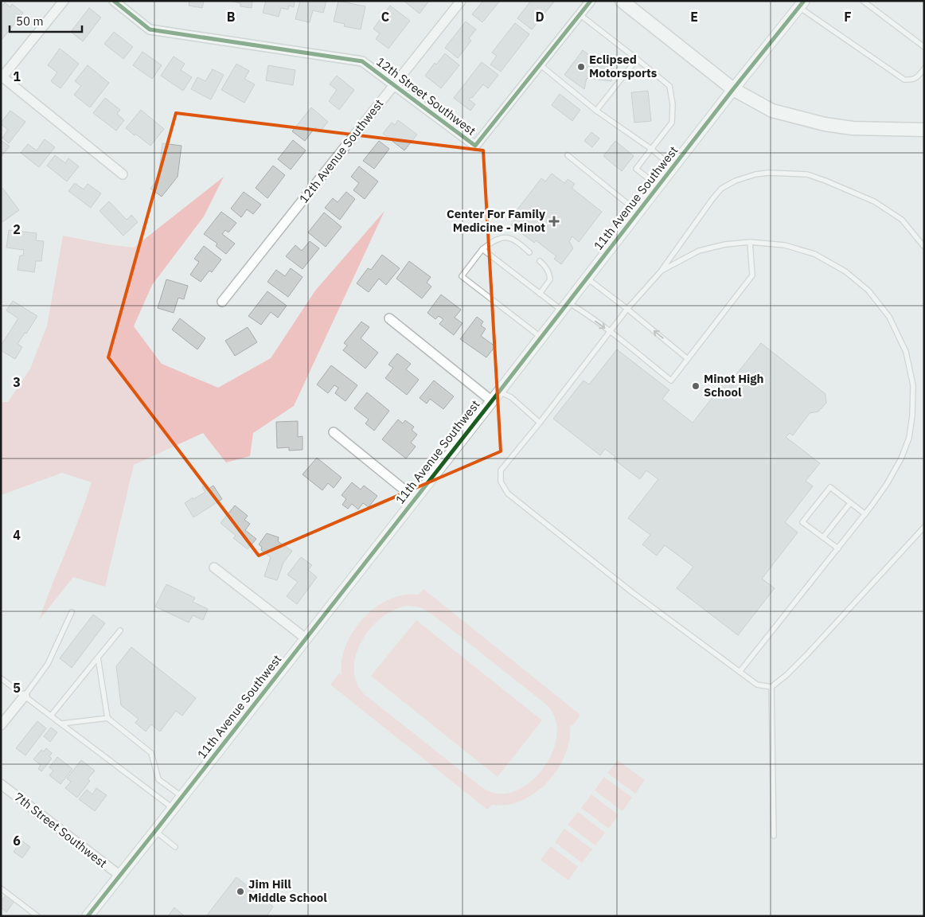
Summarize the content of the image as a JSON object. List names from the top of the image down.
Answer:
{
  "streets": {
    "street": [
      "12th Street Southwest",
      "12th Avenue Southwest",
      "11th Avenue Southwest",
      "7th Street Southwest"
    ]
  },
  "crossings": [
    ["12th Street Southwest", "12th Avenue Southwest"],
    ["11th Avenue Southwest", "7th Street Southwest"]
  ],
  "places": {
    "other": ["Eclipsed Motorsports", "Minot High School", "Jim Hill Middle School"],
    "health": ["Center For Family Medicine - Minot"]
  },
  "scale_bar": "50 m",
  "grid": {
    "columns": [
      "B",
      "C",
      "D",
      "E",
      "F"
    ],
    "rows": [
      "1",
      "2",
      "3",
      "4",
      "5",
      "6"
    ]
  }
}
